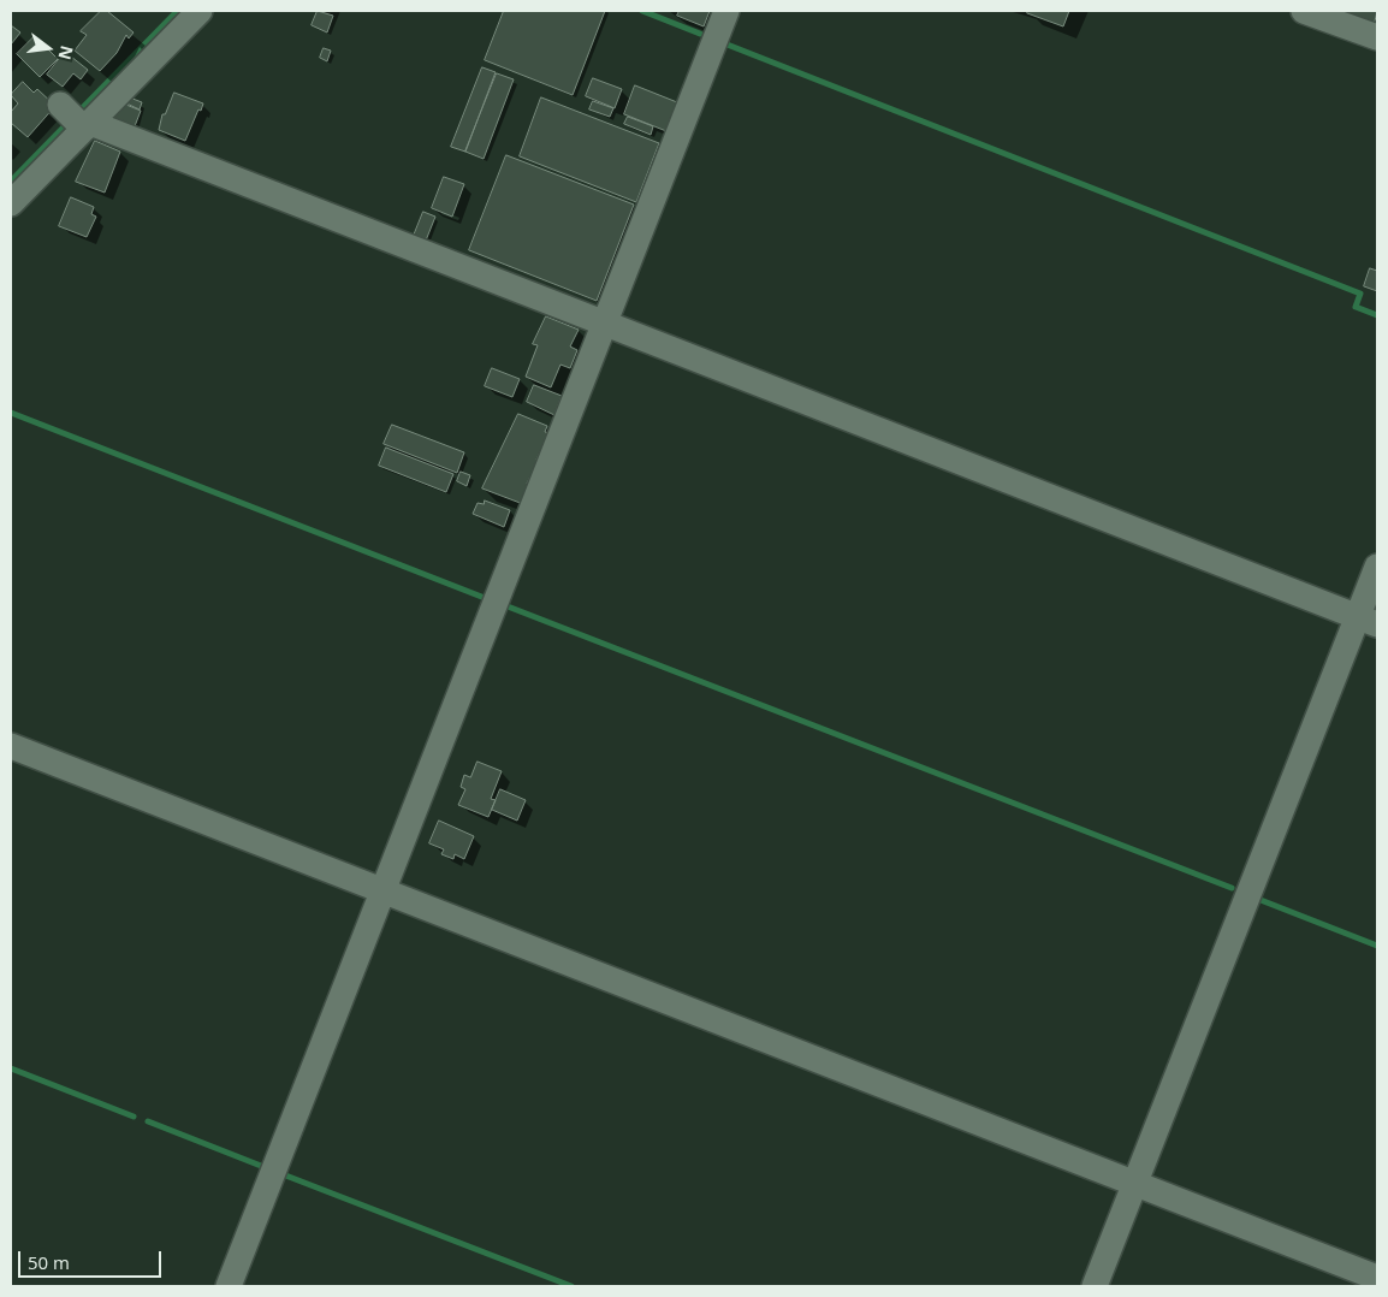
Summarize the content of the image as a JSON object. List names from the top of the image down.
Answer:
{
  "scale_bar": "50 m",
  "north": "right"
}
